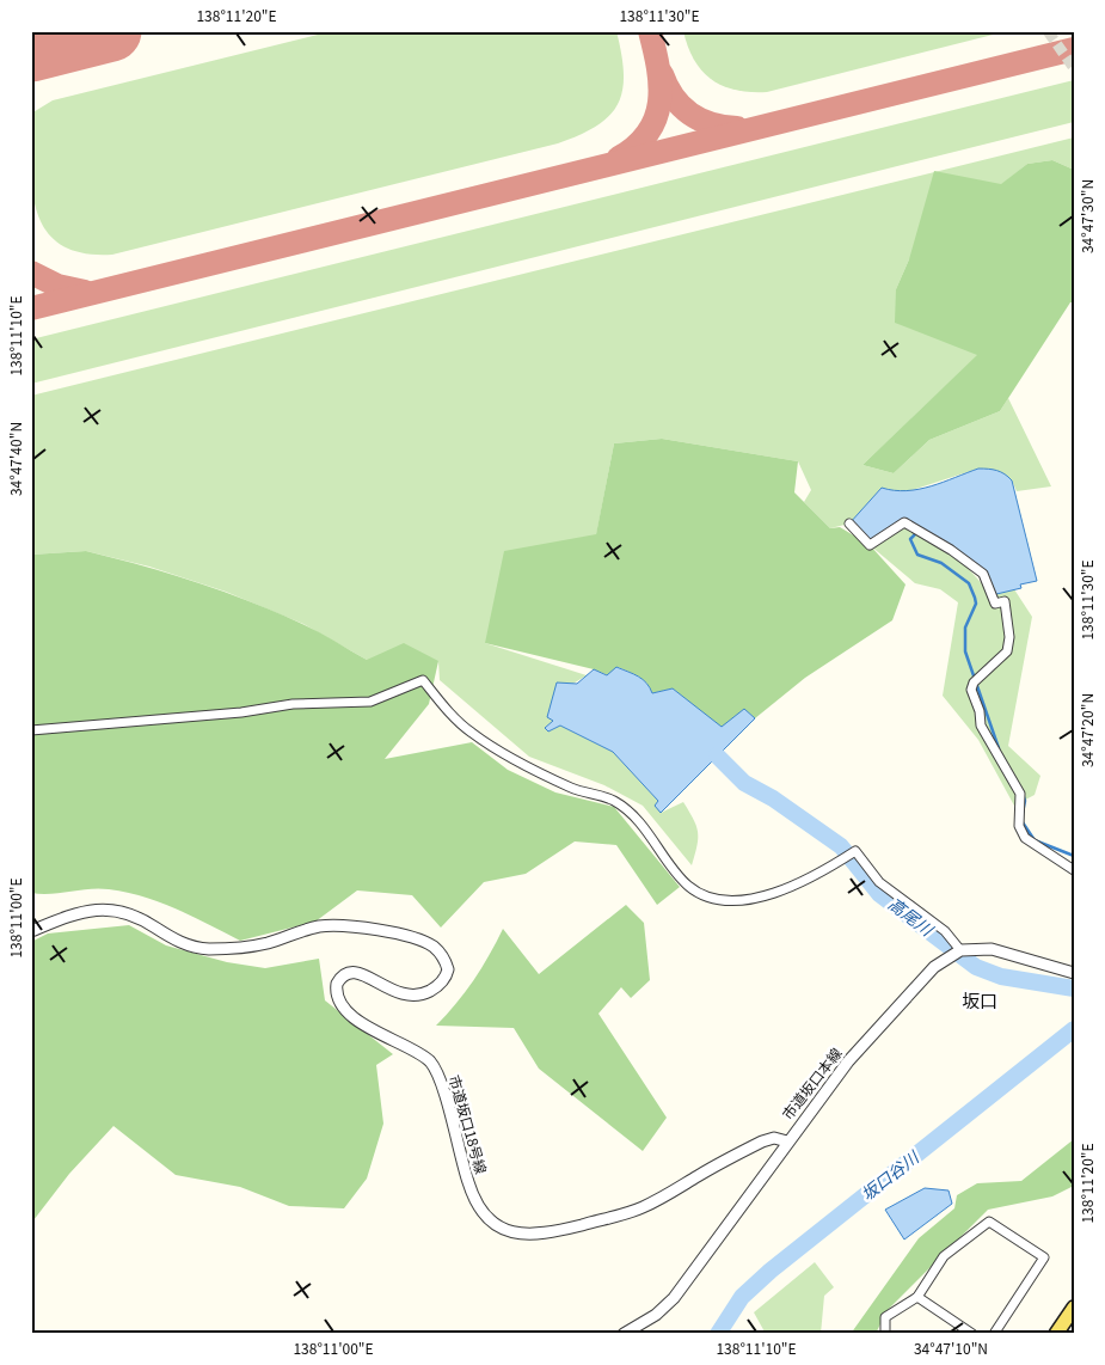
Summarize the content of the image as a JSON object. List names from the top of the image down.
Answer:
{
  "streets": {
    "street": ["市道坂口本線", "市道坂口18号線"]
  },
  "crossings": [
    ["市道坂口本線", "市道坂口18号線"]
  ],
  "districts": ["坂口"],
  "water": ["高尾川", "坂口谷川"],
  "coordinates": [
    "138°11'20\"E",
    "138°11'30\"E",
    "34°47'30\"N",
    "138°11'10\"E",
    "34°47'40\"N",
    "34°47'20\"N",
    "138°11'00\"E",
    "34°47'10\"N"
  ]
}
